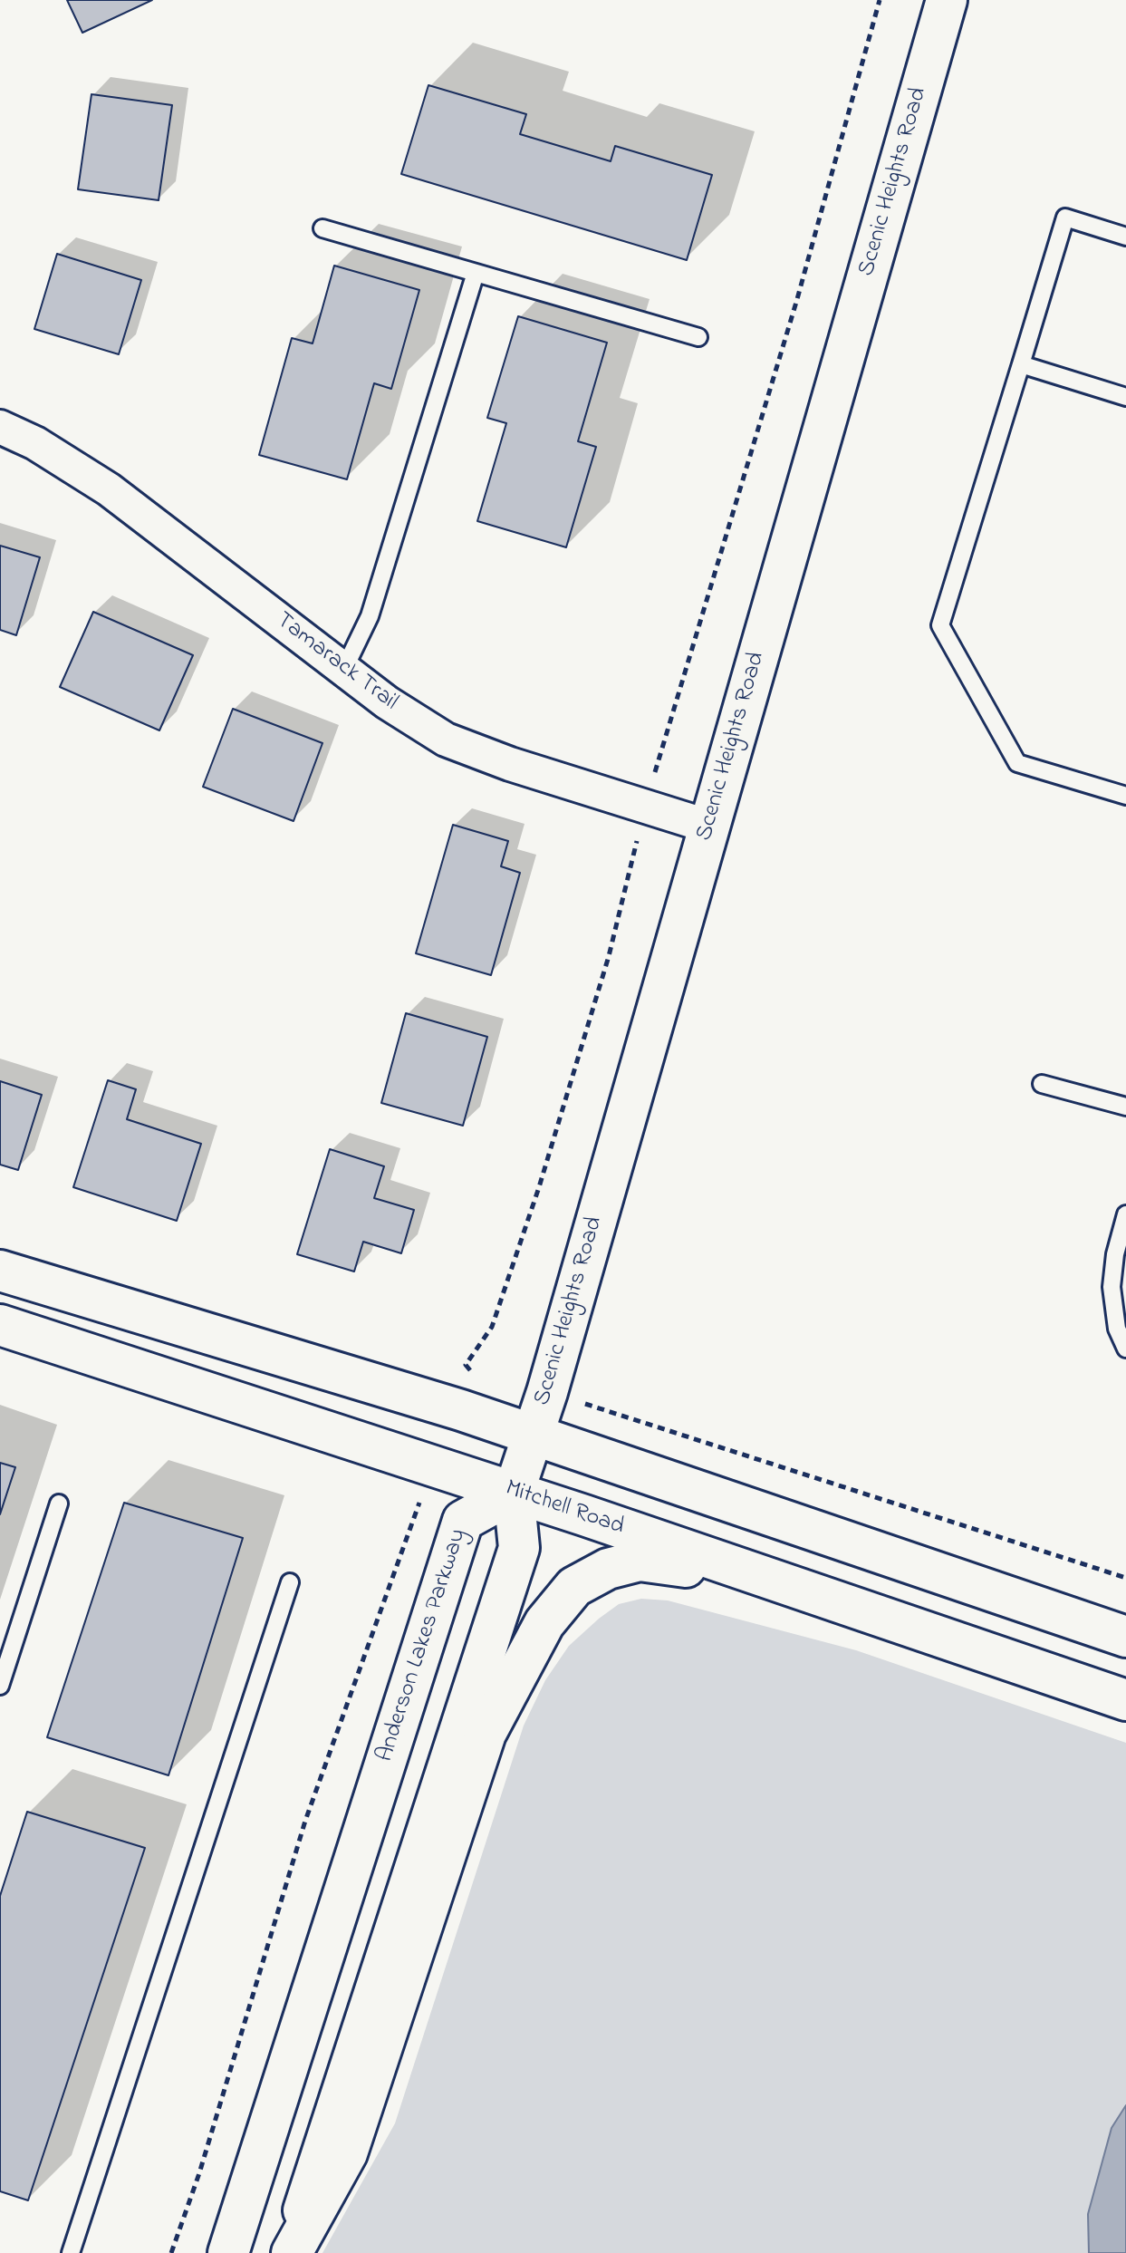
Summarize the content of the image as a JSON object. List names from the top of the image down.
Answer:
{
  "streets": {
    "main road": ["Scenic Heights Road", "Mitchell Road", "Anderson Lakes Parkway"],
    "street": ["Tamarack Trail"]
  },
  "crossings": [
    ["Scenic Heights Road", "Tamarack Trail"],
    ["Scenic Heights Road", "Mitchell Road"],
    ["Scenic Heights Road", "Anderson Lakes Parkway"],
    ["Mitchell Road", "Anderson Lakes Parkway"]
  ]
}
